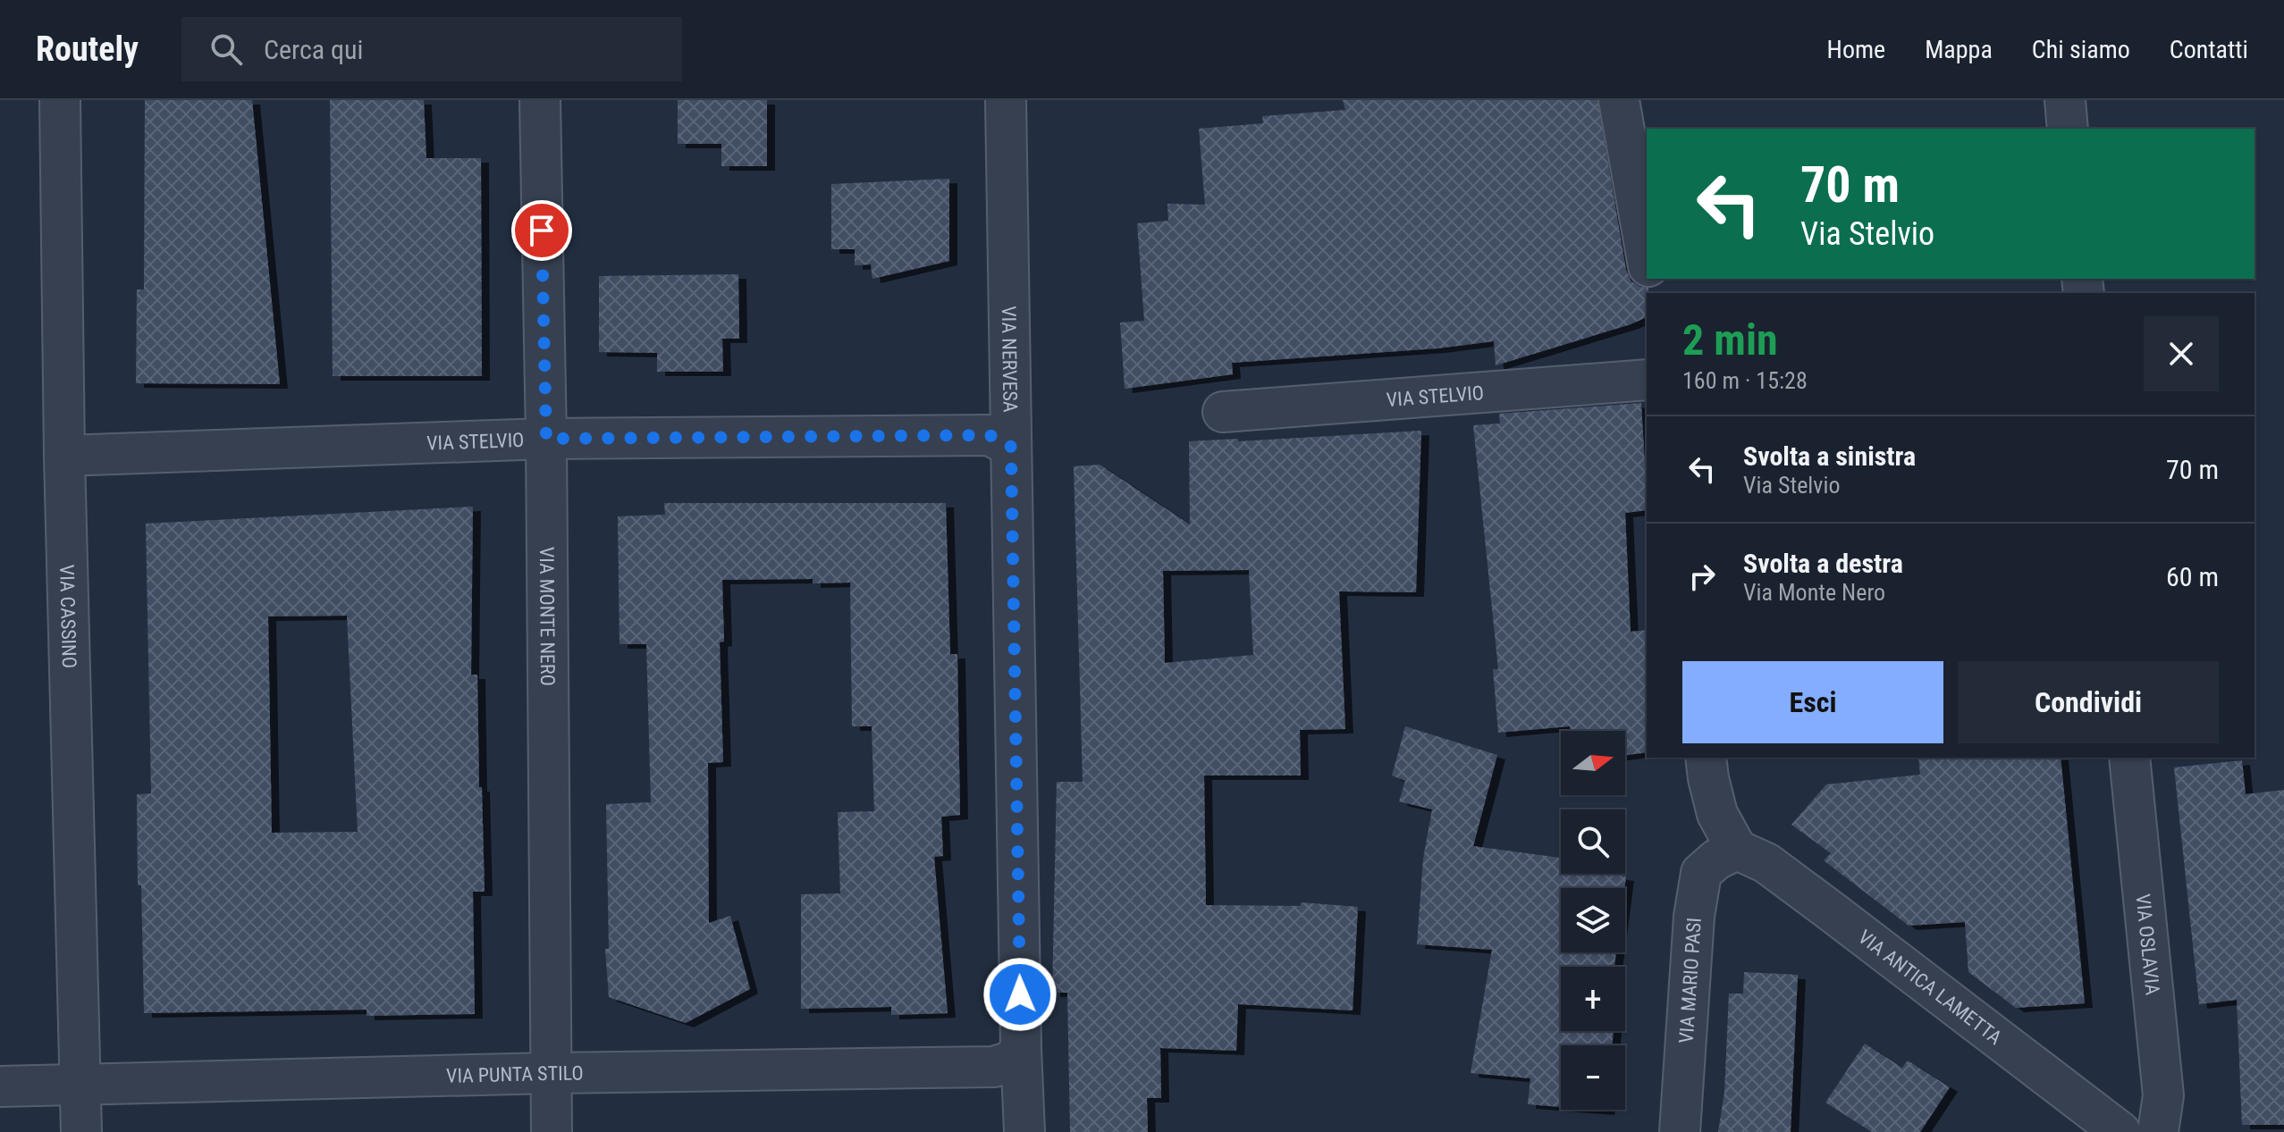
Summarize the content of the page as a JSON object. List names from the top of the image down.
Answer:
{
  "streets": {
    "street": [
      "VIA NERVESA",
      "VIA STELVIO",
      "VIA MONTE NERO",
      "VIA CASSINO",
      "VIA OSLAVIA",
      "VIA MARIO PASI",
      "VIA ANTICA LAMETTA",
      "VIA PUNTA STILO"
    ]
  },
  "crossings": [
    ["VIA NERVESA", "VIA STELVIO"],
    ["VIA NERVESA", "VIA PUNTA STILO"],
    ["VIA STELVIO", "VIA MONTE NERO"],
    ["VIA STELVIO", "VIA CASSINO"],
    ["VIA MONTE NERO", "VIA PUNTA STILO"],
    ["VIA CASSINO", "VIA PUNTA STILO"],
    ["VIA MARIO PASI", "VIA ANTICA LAMETTA"]
  ],
  "north": "right",
  "page": {
    "header": "Routely",
    "search": "Cerca qui",
    "nav": [
      "Home",
      "Mappa",
      "Chi siamo",
      "Contatti"
    ],
    "turn": ["70 m", "Via Stelvio"],
    "heading": ["2 min", "160 m · 15:28"],
    "list": [
      {
        "name": "Svolta a sinistra",
        "note": "Via Stelvio",
        "value": "70 m"
      },
      {
        "name": "Svolta a destra",
        "note": "Via Monte Nero",
        "value": "60 m"
      }
    ],
    "buttons": ["Esci", "Condividi"],
    "map_buttons": ["+", "−"]
  }
}
